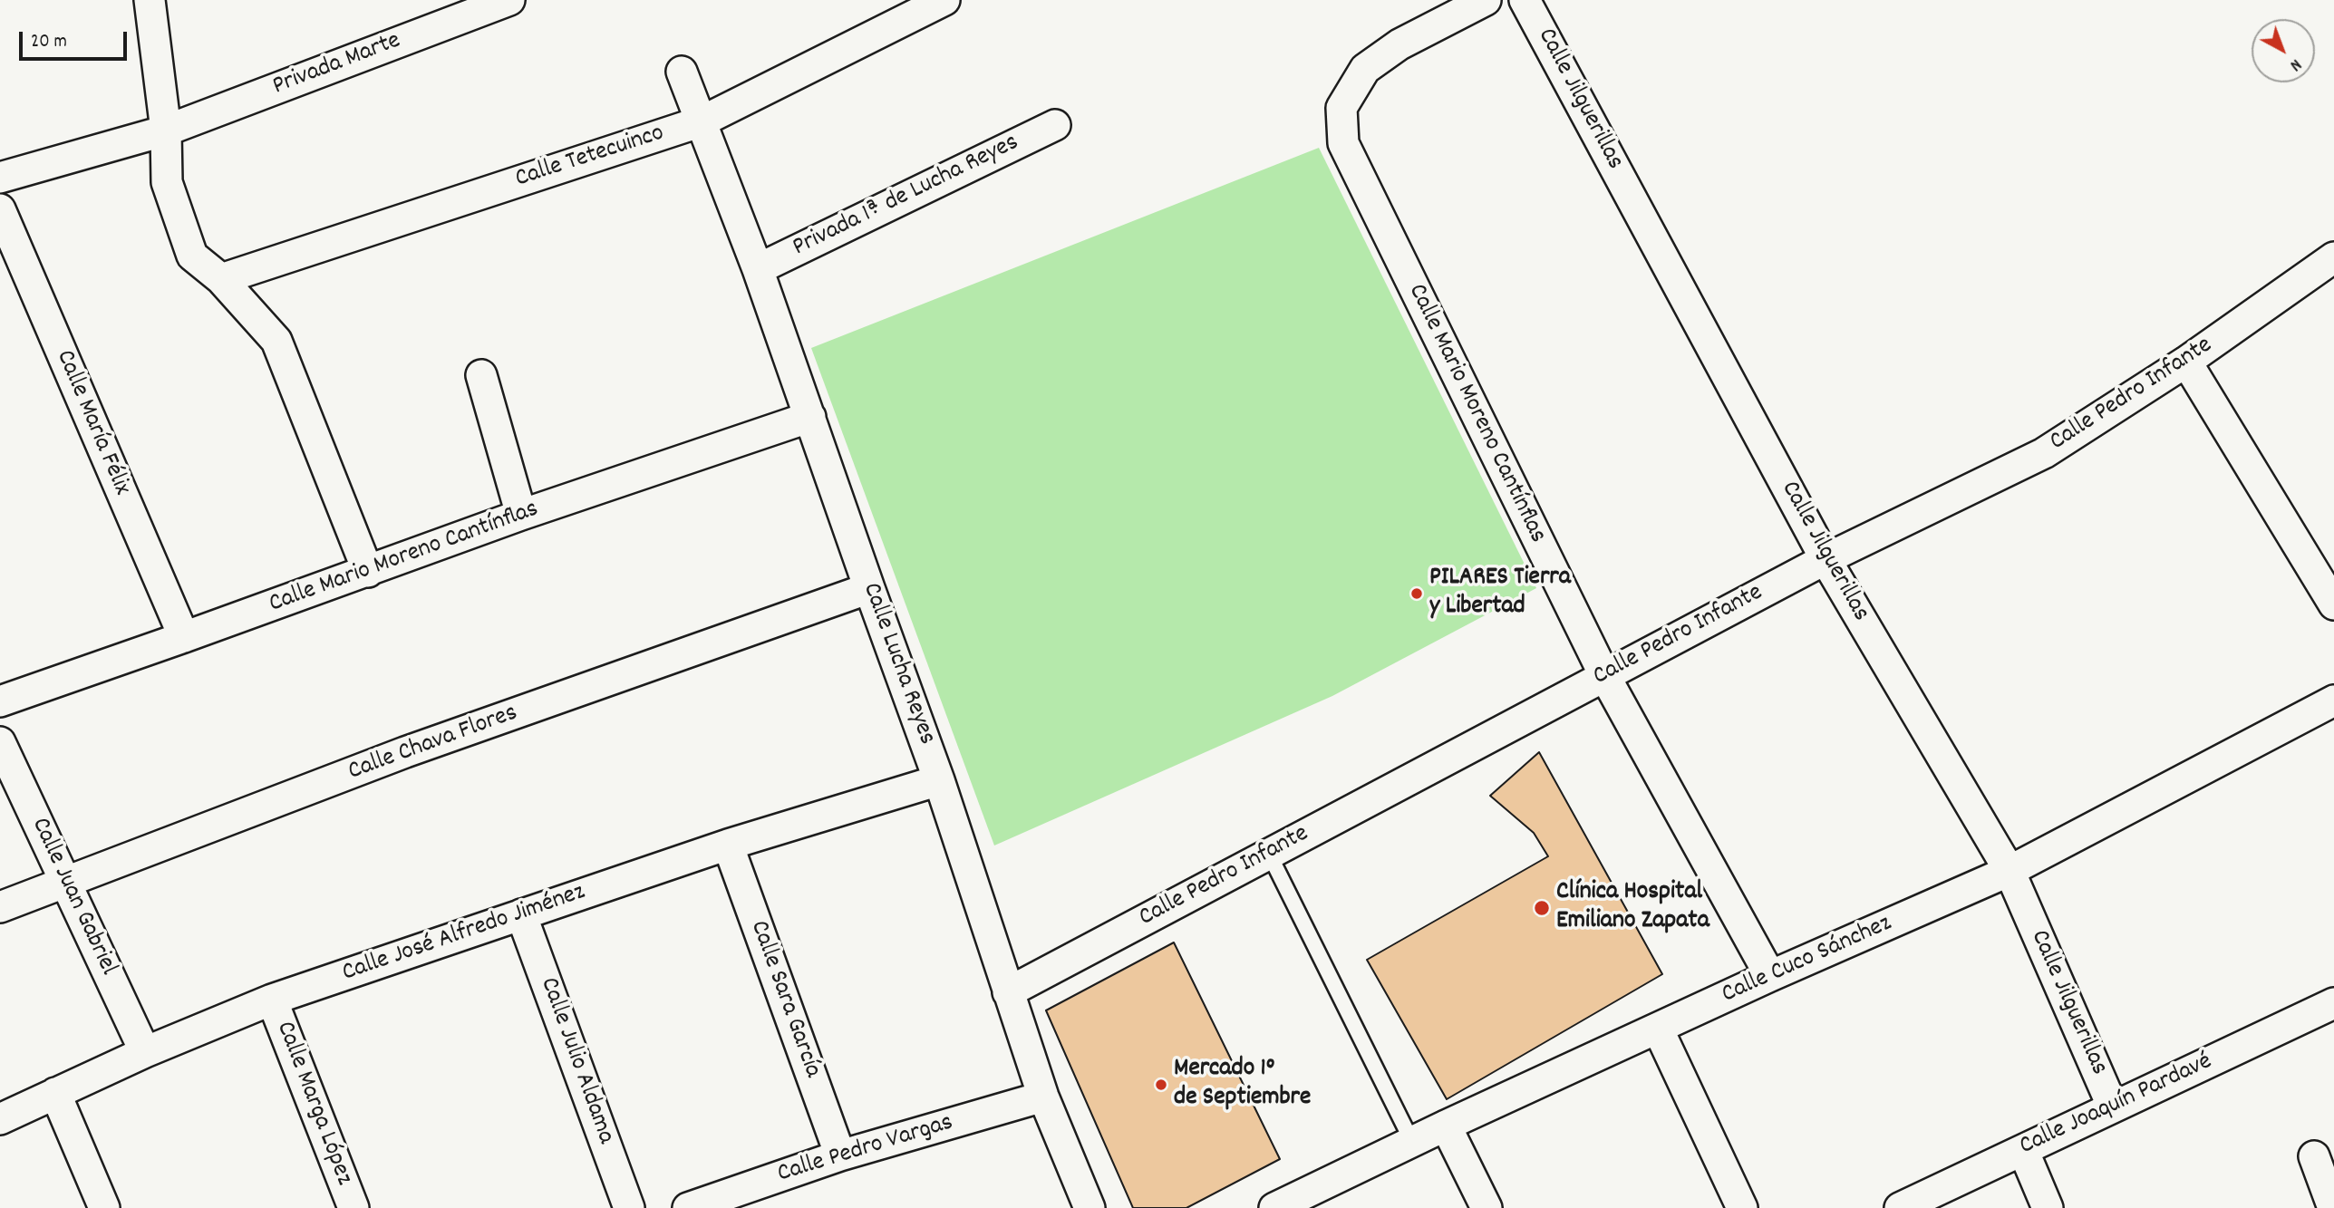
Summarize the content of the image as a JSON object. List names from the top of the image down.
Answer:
{
  "streets": {
    "street": [
      "Privada Marte",
      "Calle Jilguerillas",
      "Calle Tetecuinco",
      "Privada 1ª de Lucha Reyes",
      "Calle Pedro Infante",
      "Calle Mario Moreno Cantínflas",
      "Calle María Félix",
      "Calle Lucha Reyes",
      "Calle Chava Flores",
      "Calle Juan Gabriel",
      "Calle José Alfredo Jiménez",
      "Calle Cuco Sánchez",
      "Calle Sara García",
      "Calle Julio Aldama",
      "Calle Marga López",
      "Calle Joaquín Pardavé",
      "Calle Pedro Vargas"
    ]
  },
  "crossings": [
    ["Calle Jilguerillas", "Calle Pedro Infante"],
    ["Calle Jilguerillas", "Calle Cuco Sánchez"],
    ["Calle Jilguerillas", "Calle Joaquín Pardavé"],
    ["Calle Tetecuinco", "Calle Lucha Reyes"],
    ["Privada 1ª de Lucha Reyes", "Calle Lucha Reyes"],
    ["Calle Pedro Infante", "Calle Mario Moreno Cantínflas"],
    ["Calle Pedro Infante", "Calle Lucha Reyes"],
    ["Calle Mario Moreno Cantínflas", "Calle María Félix"],
    ["Calle Mario Moreno Cantínflas", "Calle Lucha Reyes"],
    ["Calle Mario Moreno Cantínflas", "Calle Cuco Sánchez"],
    ["Calle Lucha Reyes", "Calle Chava Flores"],
    ["Calle Lucha Reyes", "Calle José Alfredo Jiménez"],
    ["Calle Lucha Reyes", "Calle Pedro Vargas"],
    ["Calle Chava Flores", "Calle Juan Gabriel"],
    ["Calle Juan Gabriel", "Calle José Alfredo Jiménez"],
    ["Calle José Alfredo Jiménez", "Calle Sara García"],
    ["Calle José Alfredo Jiménez", "Calle Julio Aldama"],
    ["Calle José Alfredo Jiménez", "Calle Marga López"],
    ["Calle Sara García", "Calle Pedro Vargas"]
  ],
  "places": ["PILARES Tierra y Libertad", "Clínica Hospital Emiliano Zapata", "Mercado 1° de Septiembre"],
  "scale_bar": "20 m",
  "north": "bottom right"
}
